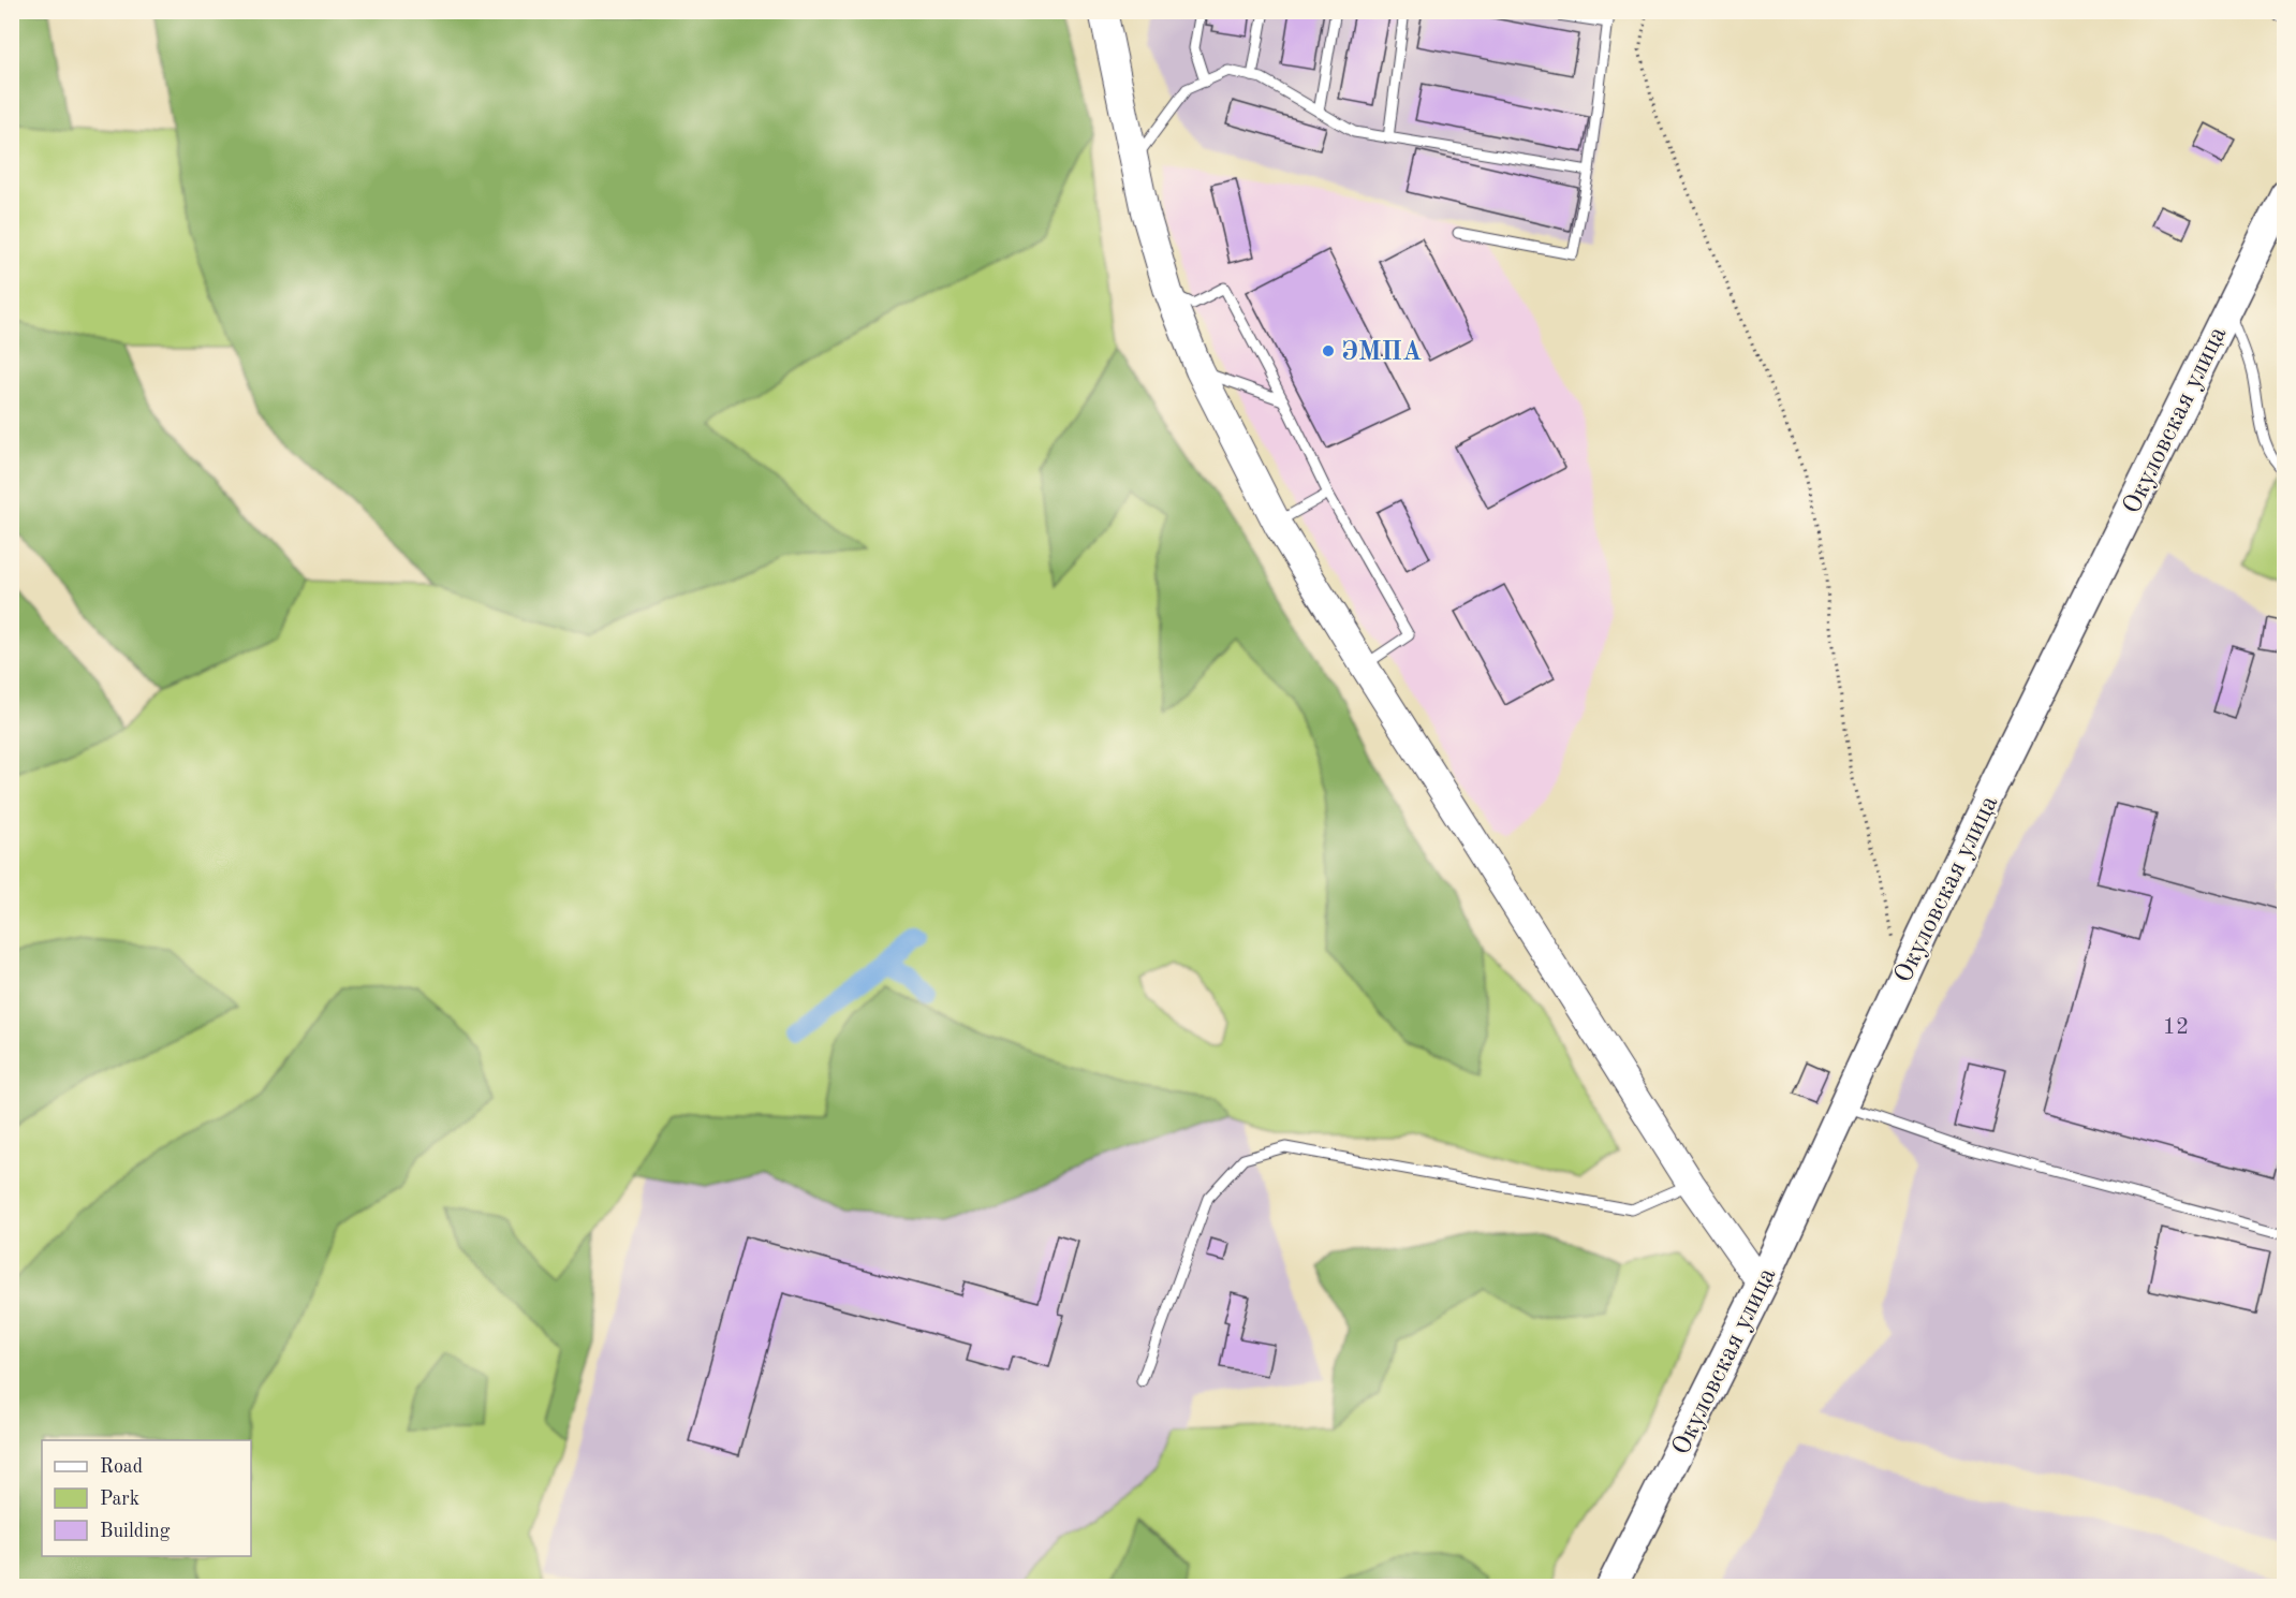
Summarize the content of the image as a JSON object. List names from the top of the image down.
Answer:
{
  "streets": {
    "main road": ["Окуловская улица"]
  },
  "places": ["ЭМПА"],
  "house_numbers": ["12"],
  "legend": ["Road", "Park", "Building"]
}
